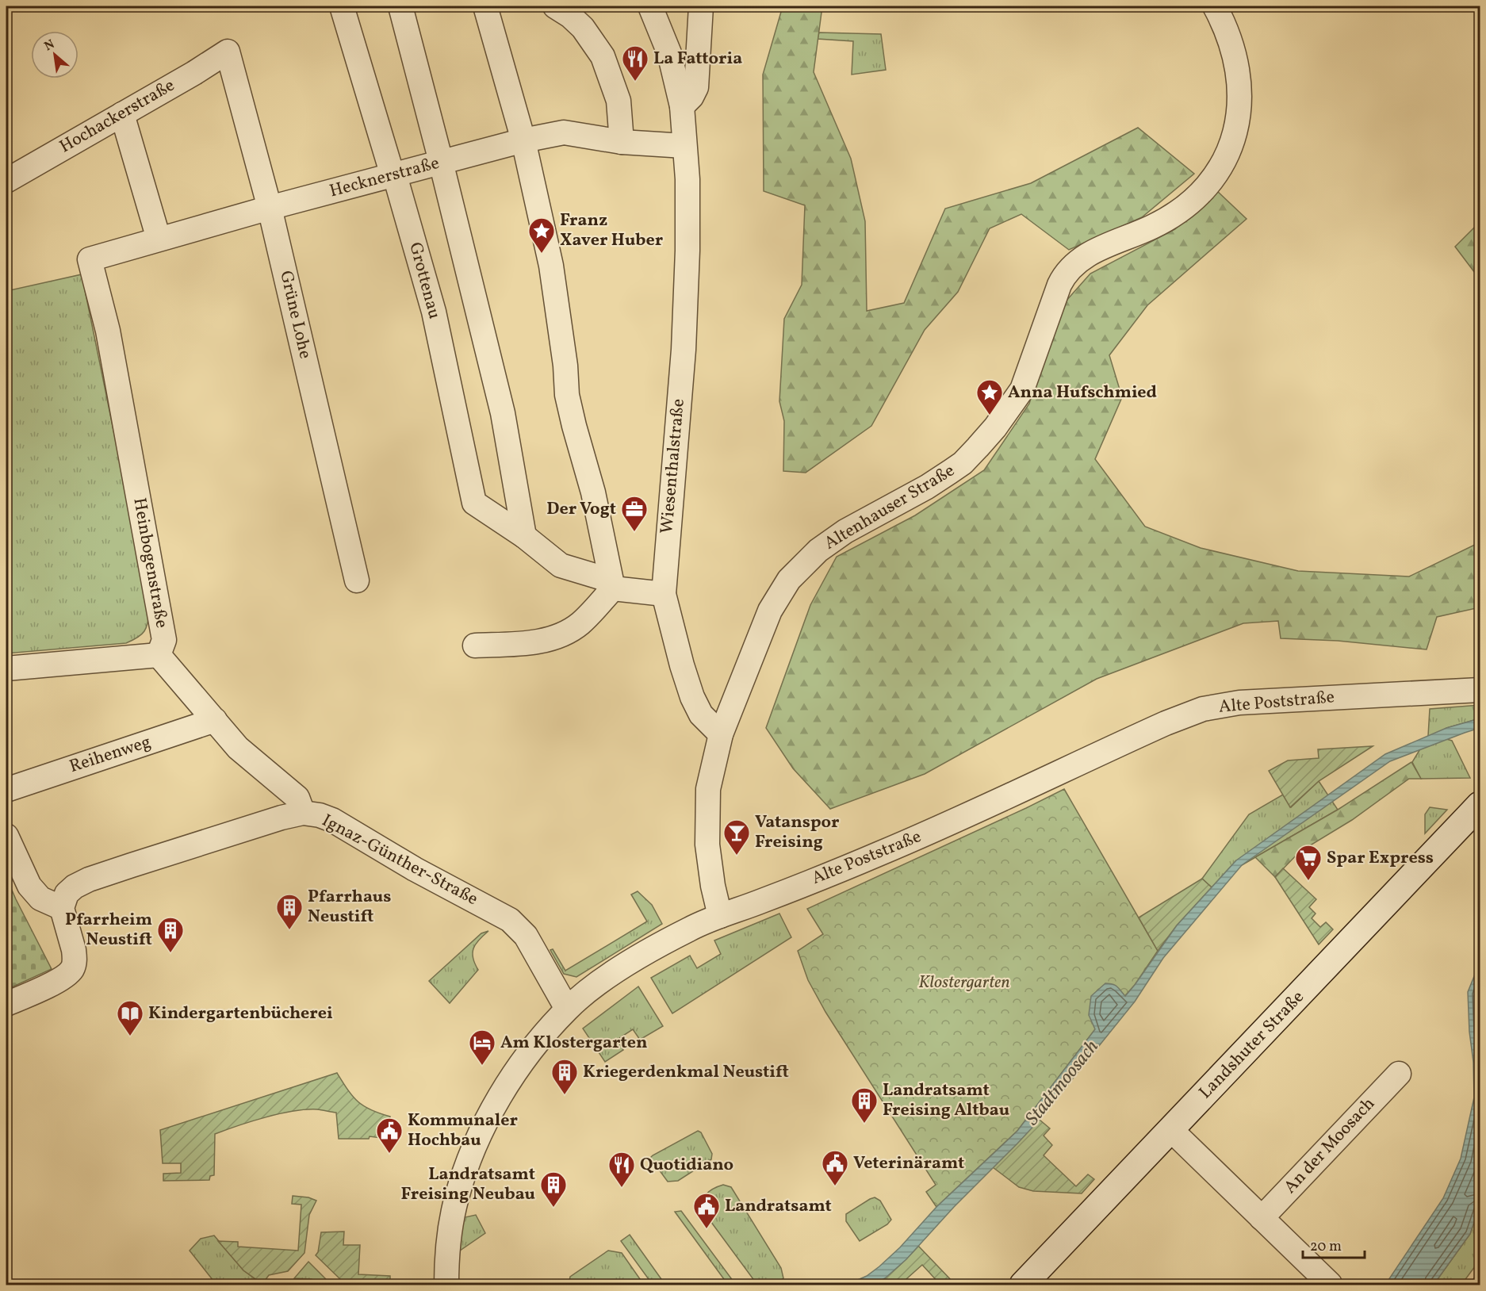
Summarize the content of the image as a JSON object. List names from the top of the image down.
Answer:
{
  "streets": {
    "main road": ["Landshuter Straße"],
    "street": [
      "Hochackerstraße",
      "Hecknerstraße",
      "Grottenau",
      "Grüne Lohe",
      "Wiesenthalstraße",
      "Altenhauser Straße",
      "Heinbogenstraße",
      "Alte Poststraße",
      "Reihenweg",
      "Ignaz-Günther-Straße",
      "An der Moosach"
    ]
  },
  "crossings": [
    ["Hochackerstraße", "Grüne Lohe"],
    ["Hecknerstraße", "Grottenau"],
    ["Hecknerstraße", "Grüne Lohe"],
    ["Hecknerstraße", "Wiesenthalstraße"],
    ["Hecknerstraße", "Heinbogenstraße"],
    ["Grottenau", "Wiesenthalstraße"],
    ["Wiesenthalstraße", "Altenhauser Straße"],
    ["Heinbogenstraße", "Reihenweg"],
    ["Heinbogenstraße", "Ignaz-Günther-Straße"],
    ["Alte Poststraße", "Ignaz-Günther-Straße"]
  ],
  "water": ["Stadtmoosach"],
  "parks": ["Klostergarten"],
  "places": {
    "restaurant": ["La Fattoria", "Quotidiano"],
    "place": ["Franz Xaver Huber", "Anna Hufschmied"],
    "office": ["Der Vogt"],
    "bar": ["Vatanspor Freising"],
    "supermarket": ["Spar Express"],
    "building": [
      "Pfarrhaus Neustift",
      "Pfarrheim Neustift",
      "Kriegerdenkmal Neustift",
      "Landratsamt Freising Altbau",
      "Landratsamt Freising Neubau"
    ],
    "library": ["Kindergartenbücherei"],
    "hotel": ["Am Klostergarten"],
    "public building": ["Kommunaler Hochbau", "Veterinäramt", "Landratsamt"]
  },
  "scale_bar": "20 m",
  "north": "top left"
}
